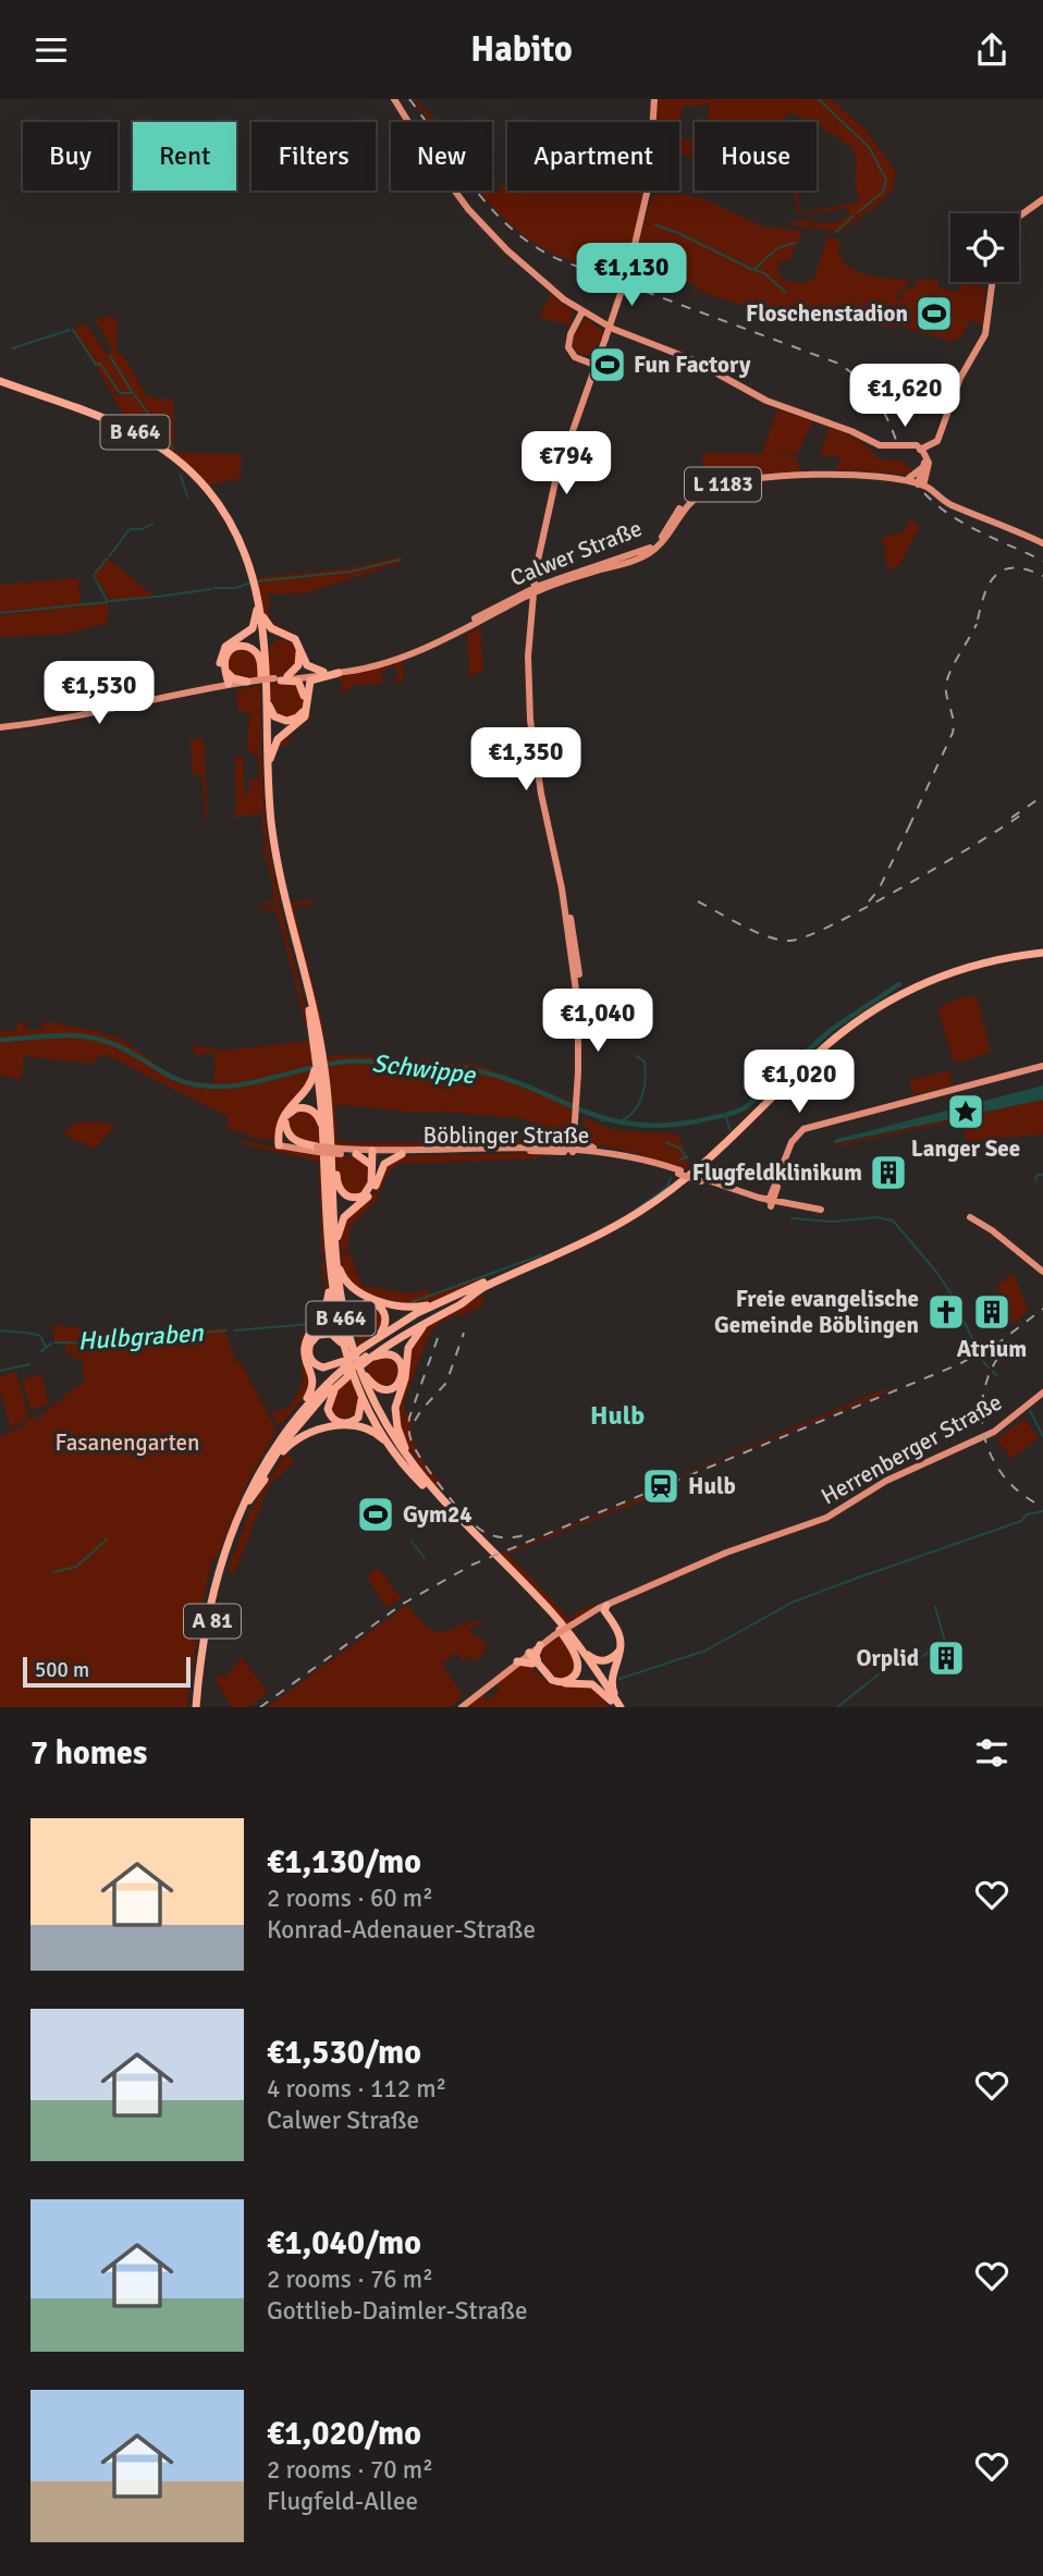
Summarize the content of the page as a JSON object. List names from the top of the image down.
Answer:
{
  "streets": {
    "highway": ["B 464", "A 81"],
    "main road": [
      "L 1183",
      "Calwer Straße",
      "Böblinger Straße",
      "Herrenberger Straße"
    ]
  },
  "crossings": [
    ["B 464", "Calwer Straße"],
    ["B 464", "Herrenberger Straße"],
    ["B 464", "A 81"],
    ["L 1183", "Calwer Straße"]
  ],
  "districts": ["Hulb"],
  "water": ["Schwippe", "Hulbgraben"],
  "parks": ["Fasanengarten"],
  "places": {
    "sports": ["Floschenstadion", "Fun Factory", "Gym24"],
    "place": ["Langer See"],
    "building": ["Flugfeldklinikum", "Atrium", "Orplid"],
    "church": ["Freie evangelische Gemeinde Böblingen"],
    "station": ["Hulb"]
  },
  "scale_bar": "500 m",
  "page": {
    "header": "Habito",
    "chip": [
      "Buy",
      "Rent",
      "Filters",
      "New",
      "Apartment",
      "House"
    ],
    "price": [
      "€1,130",
      "€1,620",
      "€794",
      "€1,530",
      "€1,350",
      "€1,040",
      "€1,020"
    ],
    "scale": "500 m",
    "heading": "7 homes",
    "list": [
      {
        "name": "€1,130/mo",
        "note": "2 rooms · 60 m² · Konrad-Adenauer-Straße"
      },
      {
        "name": "€1,530/mo",
        "note": "4 rooms · 112 m² · Calwer Straße"
      },
      {
        "name": "€1,040/mo",
        "note": "2 rooms · 76 m² · Gottlieb-Daimler-Straße"
      },
      {
        "name": "€1,020/mo",
        "note": "2 rooms · 70 m² · Flugfeld-Allee"
      }
    ]
  }
}
